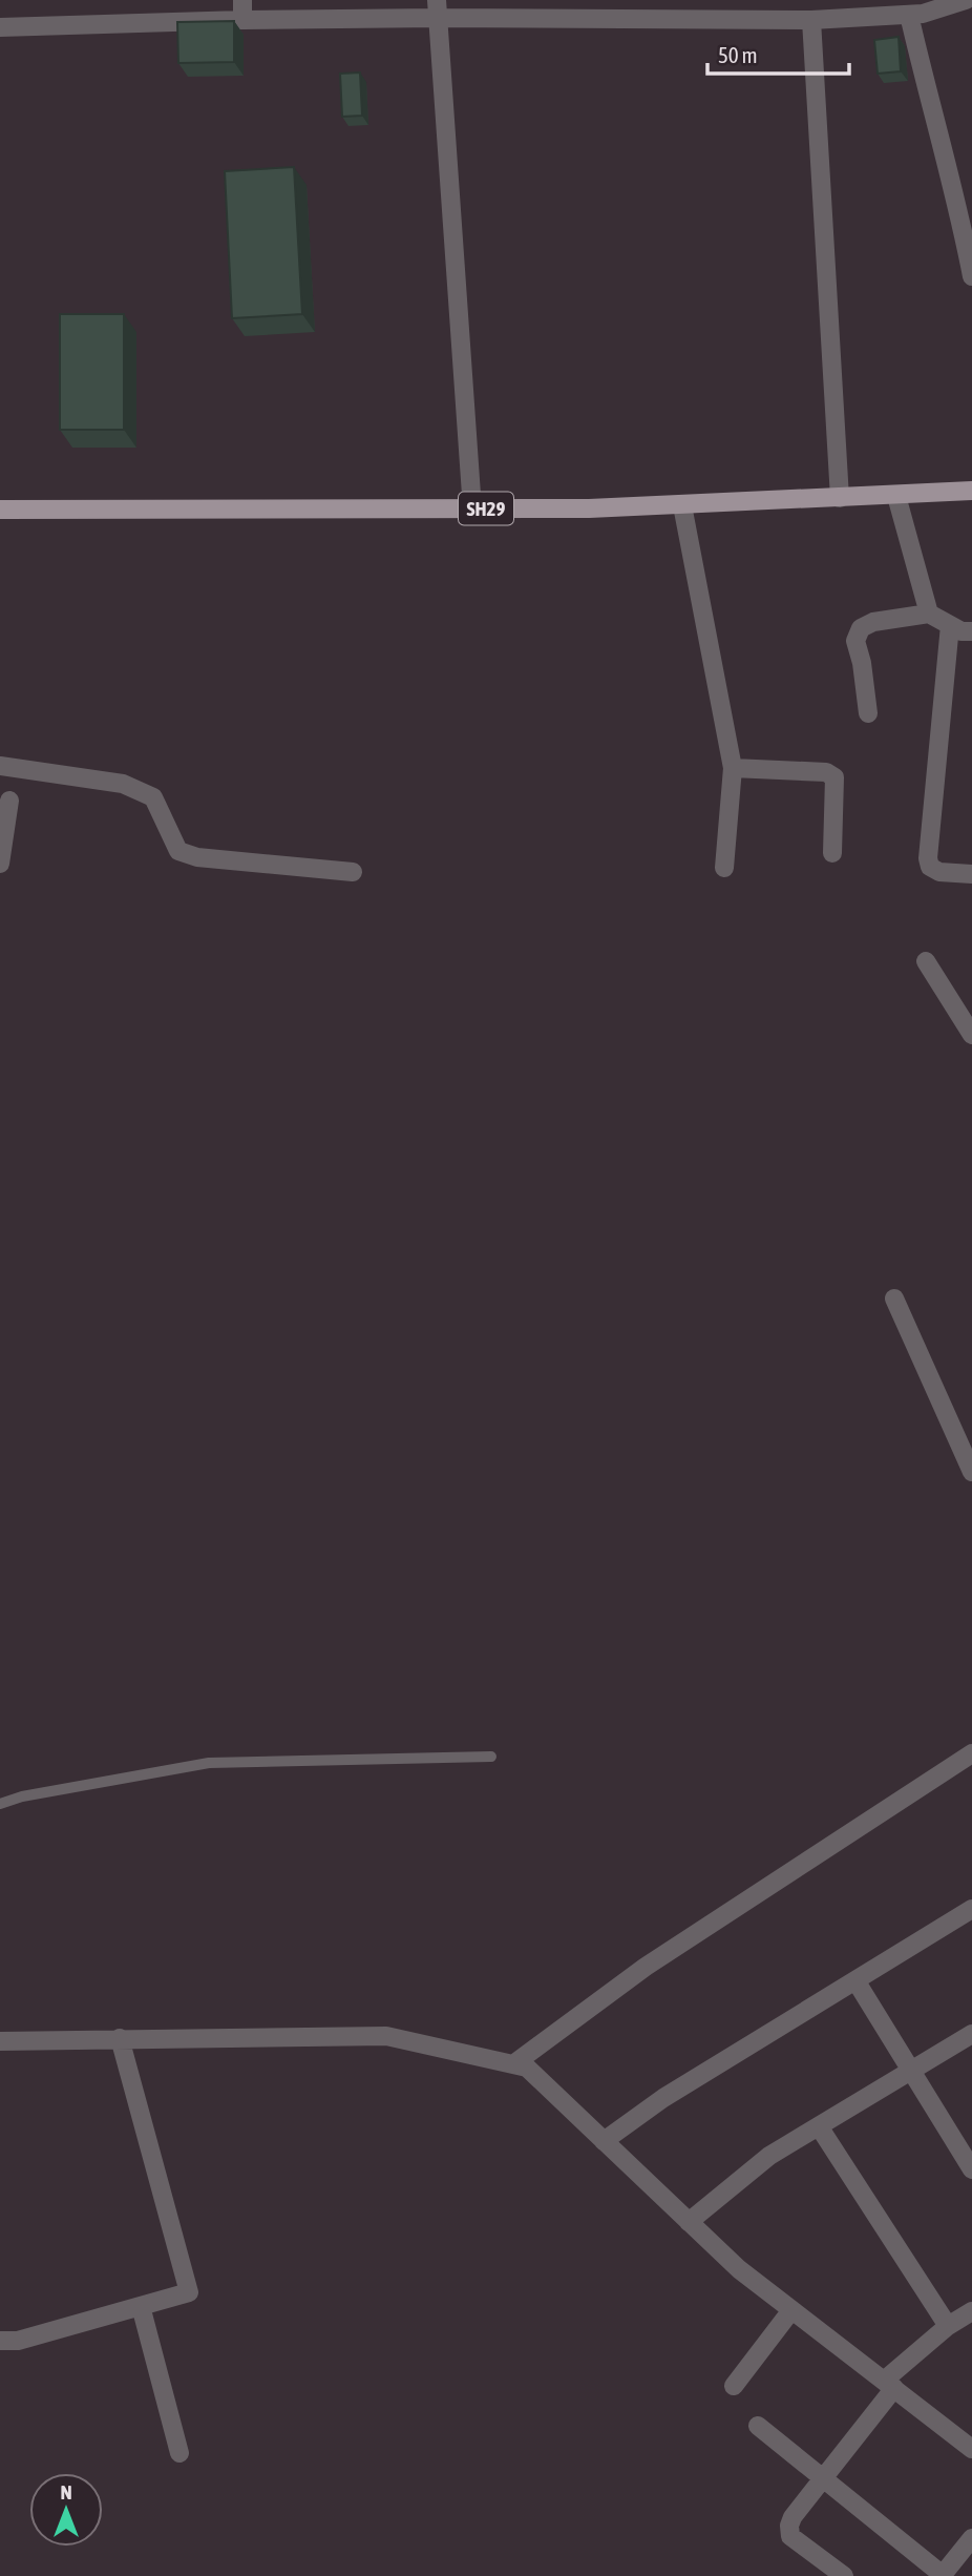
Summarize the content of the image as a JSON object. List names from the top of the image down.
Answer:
{
  "streets": {
    "main road": ["SH29"]
  },
  "scale_bar": "50 m",
  "north": "top"
}
